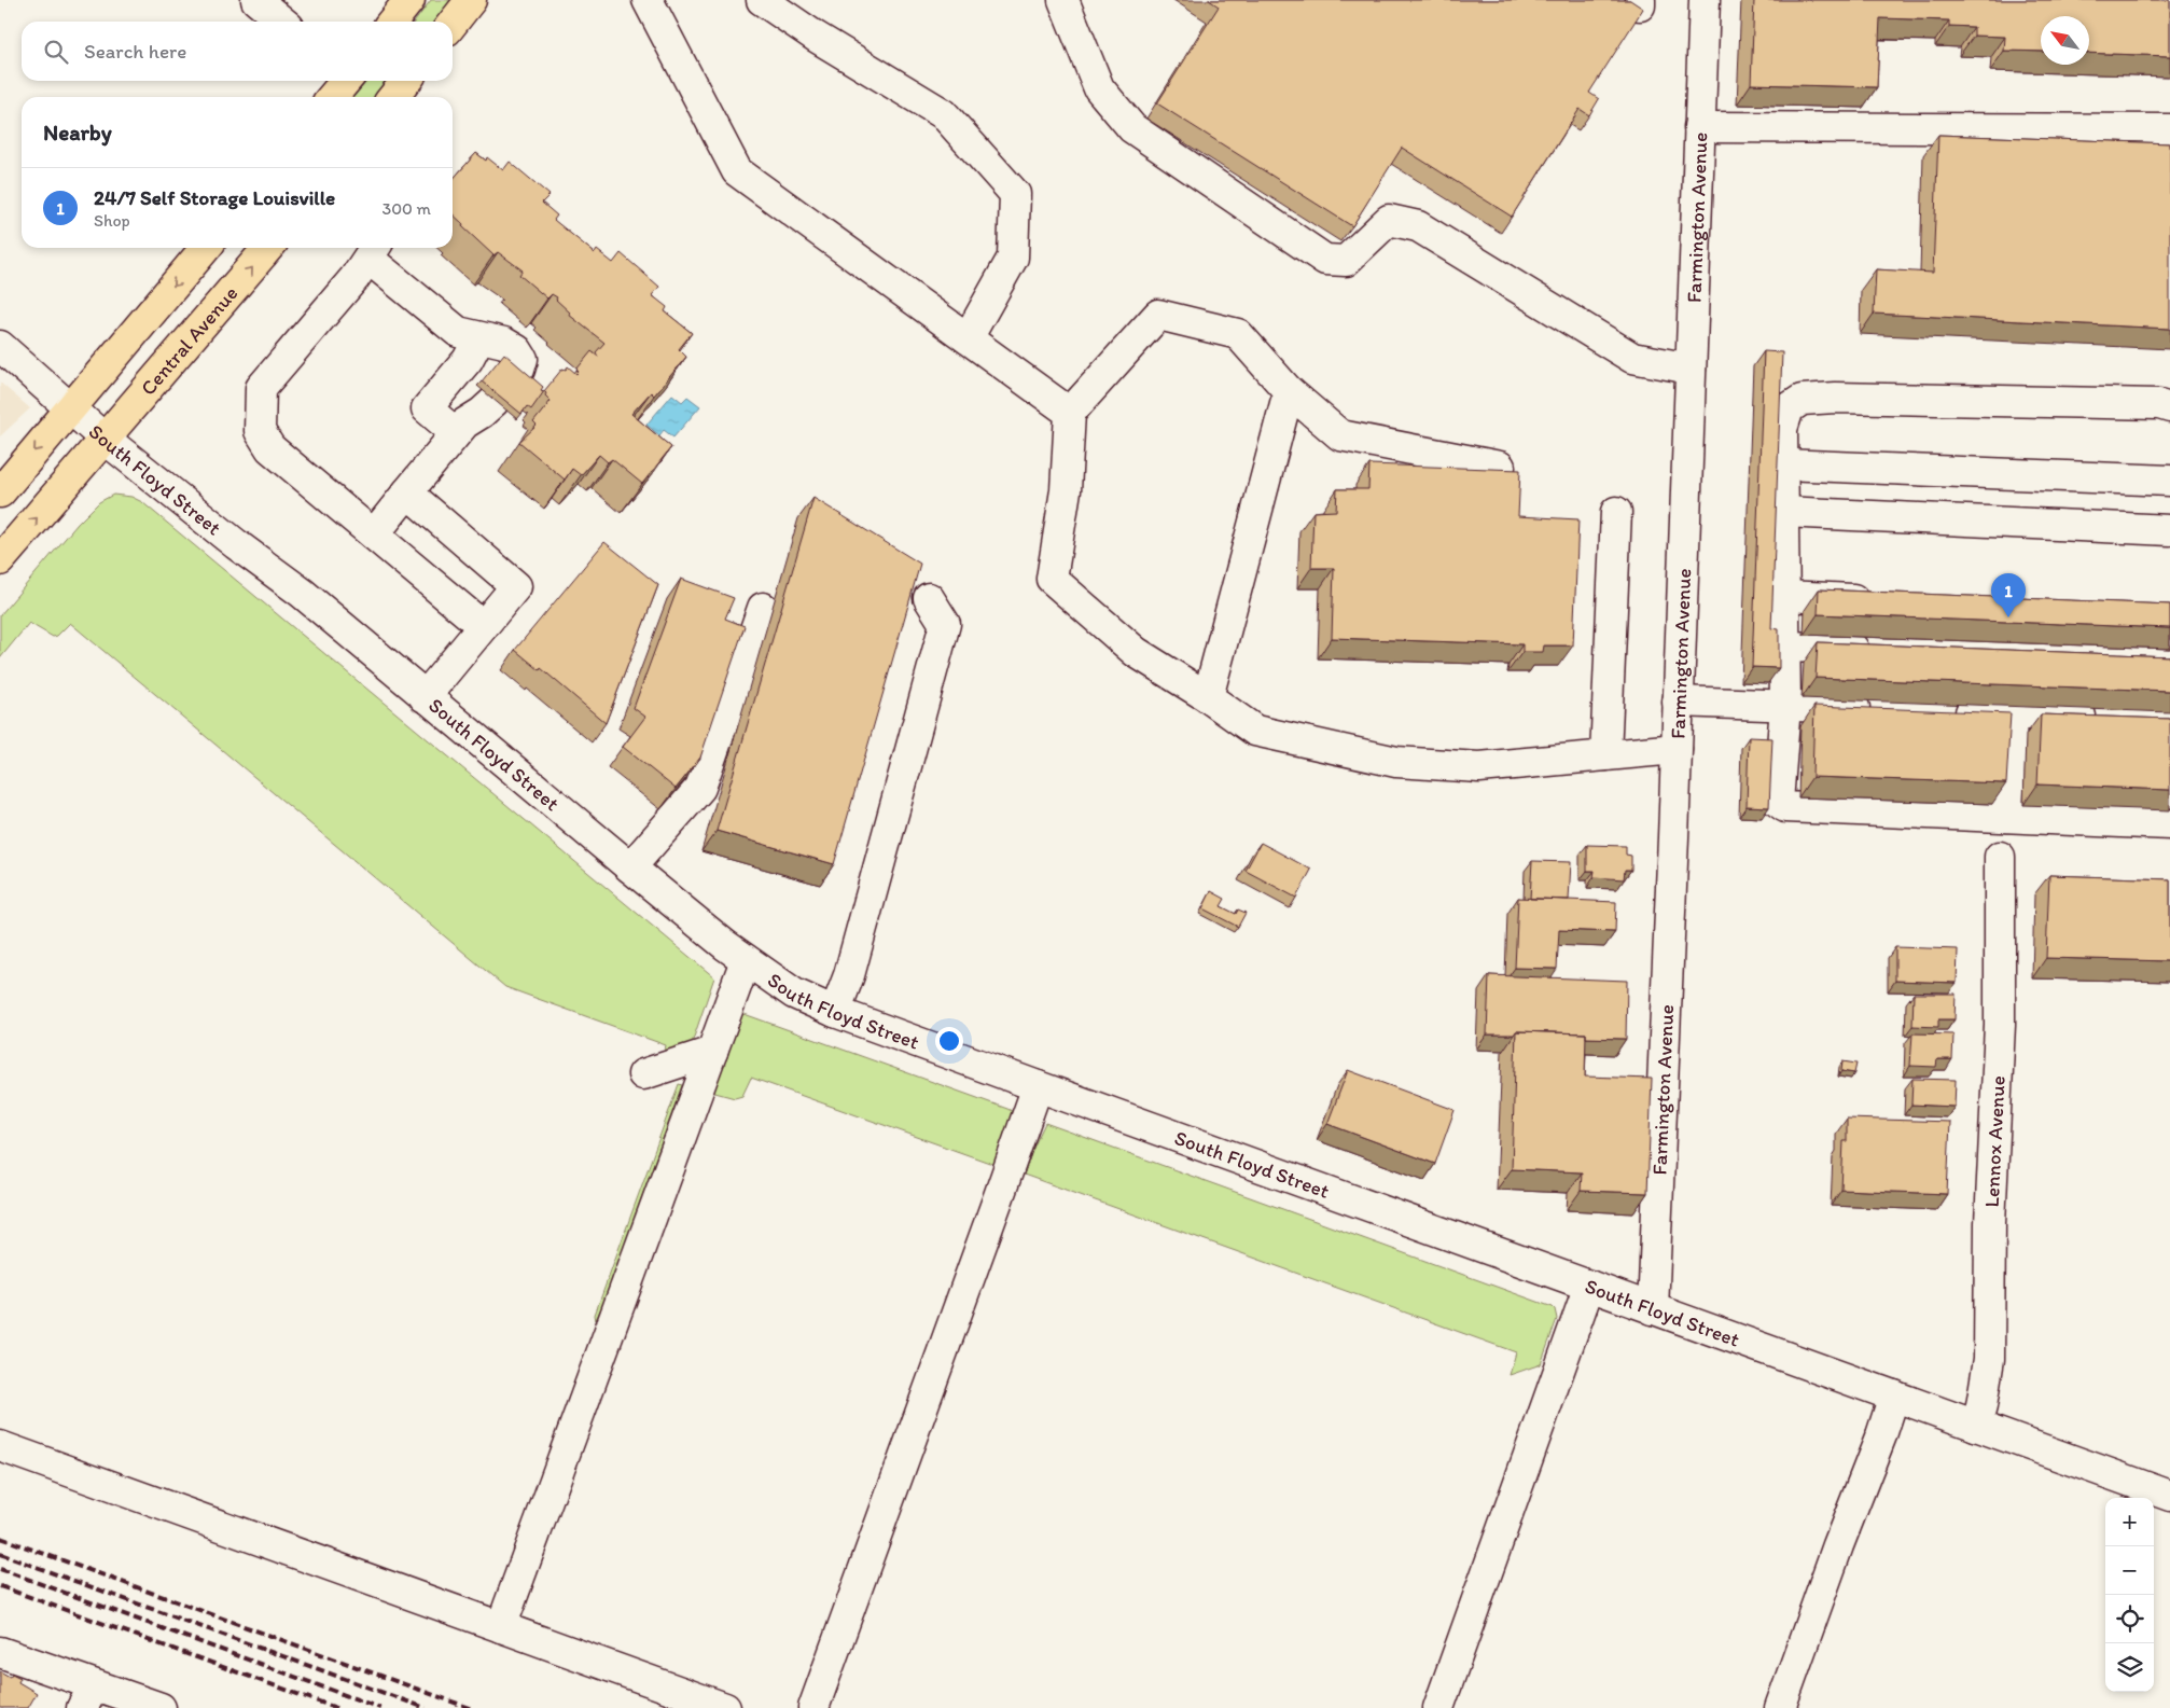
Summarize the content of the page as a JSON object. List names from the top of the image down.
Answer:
{
  "streets": {
    "main road": ["Central Avenue"],
    "street": ["Farmington Avenue", "South Floyd Street", "Lennox Avenue"]
  },
  "crossings": [
    ["Farmington Avenue", "South Floyd Street"],
    ["Central Avenue", "South Floyd Street"],
    ["South Floyd Street", "Lennox Avenue"]
  ],
  "north": "top left",
  "page": {
    "search": "Search here",
    "heading": "Nearby",
    "list": [
      {
        "mark": "1",
        "name": "24/7 Self Storage Louisville",
        "note": "Shop",
        "value": "300 m"
      }
    ],
    "pins": "1",
    "map_buttons": ["+", "−"]
  }
}
